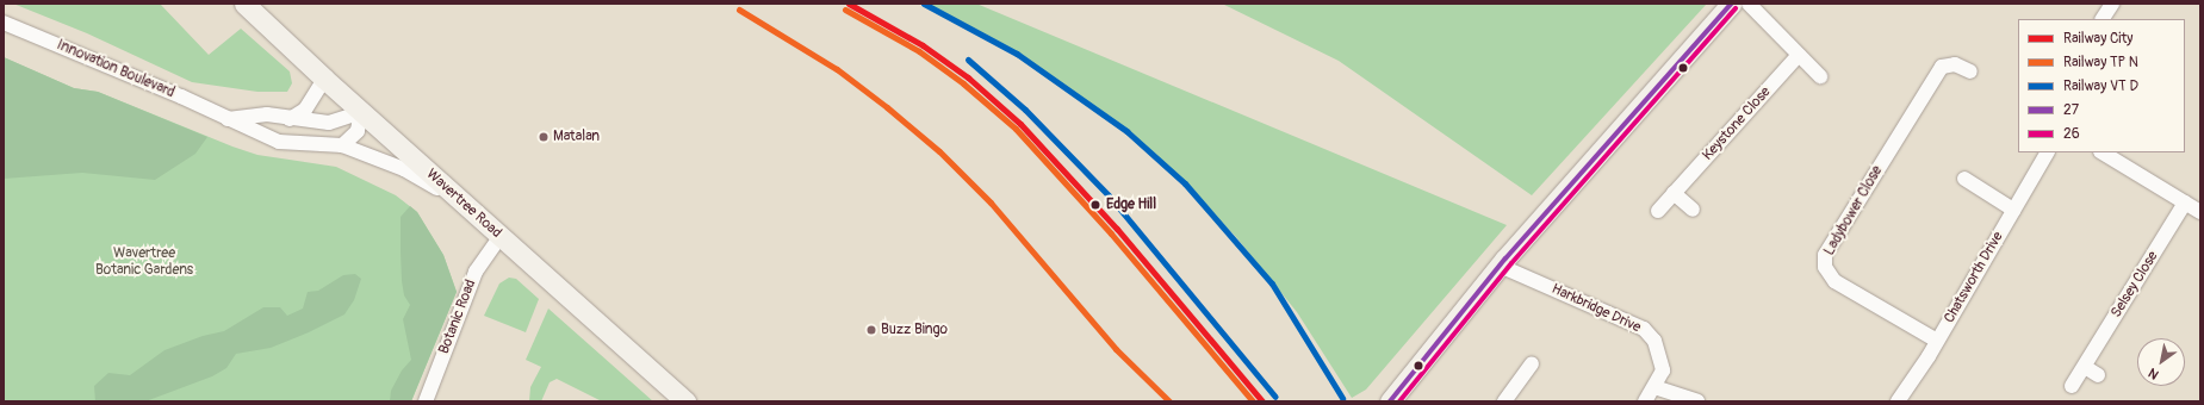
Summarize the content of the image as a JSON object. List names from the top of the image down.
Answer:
{
  "streets": {
    "main road": ["Wavertree Road"],
    "street": [
      "Innovation Boulevard",
      "Keystone Close",
      "Ladybower Close",
      "Chatsworth Drive",
      "Selsey Close",
      "Harkbridge Drive",
      "Botanic Road"
    ]
  },
  "crossings": [
    ["Innovation Boulevard", "Wavertree Road"],
    ["Wavertree Road", "Botanic Road"],
    ["Ladybower Close", "Chatsworth Drive"]
  ],
  "parks": ["Wavertree Botanic Gardens"],
  "places": ["Matalan", "Edge Hill", "Buzz Bingo"],
  "lines": ["rail line City", "transit line 27", "transit line 26"],
  "legend": [
    "Railway City",
    "Railway TP N",
    "Railway VT D",
    "27",
    "26"
  ],
  "north": "bottom left"
}
